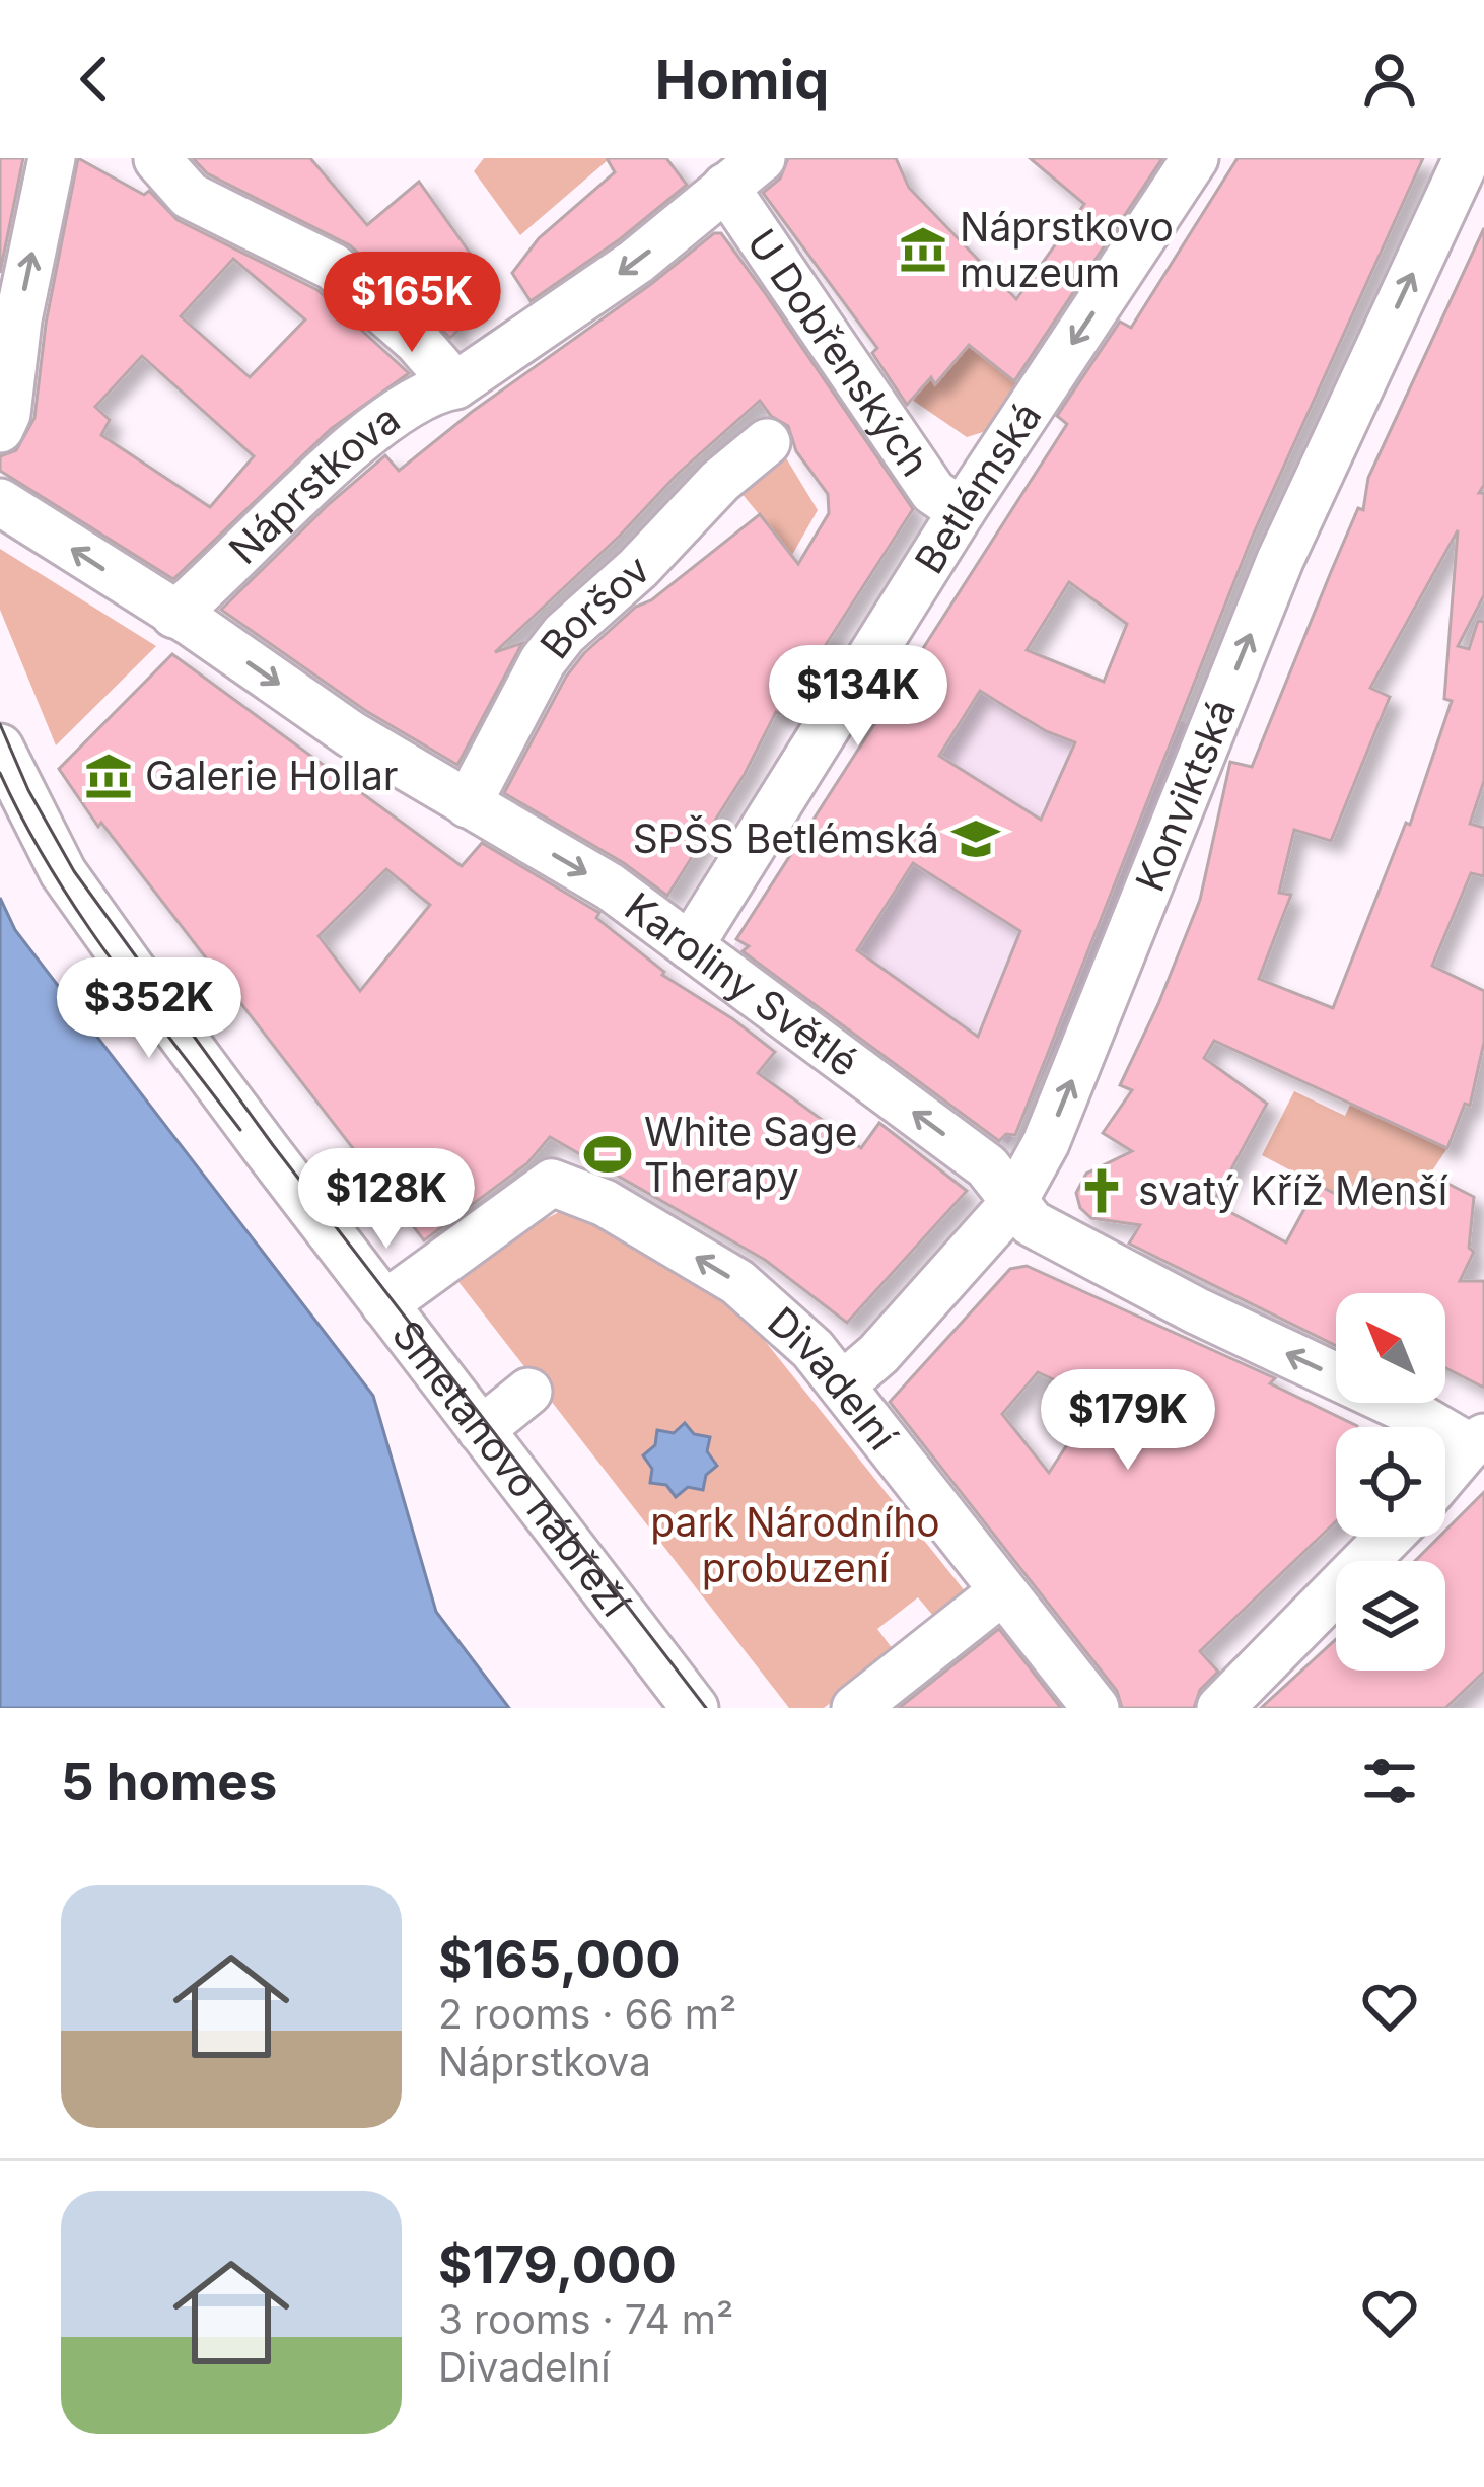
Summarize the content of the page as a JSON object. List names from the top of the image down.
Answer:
{
  "streets": {
    "street": [
      "U Dobřenských",
      "Náprstkova",
      "Betlémská",
      "Boršov",
      "Konviktská",
      "Karoliny Světlé",
      "Divadelní",
      "Smetanovo nábřeží"
    ]
  },
  "crossings": [
    ["U Dobřenských", "Náprstkova"],
    ["U Dobřenských", "Betlémská"],
    ["Náprstkova", "Karoliny Světlé"],
    ["Betlémská", "Karoliny Světlé"],
    ["Boršov", "Karoliny Světlé"],
    ["Konviktská", "Karoliny Světlé"],
    ["Konviktská", "Divadelní"],
    ["Divadelní", "Smetanovo nábřeží"]
  ],
  "one_way": [
    "Náprstkova",
    "Betlémská",
    "Konviktská",
    "Divadelní"
  ],
  "parks": ["park Národního probuzení"],
  "places": {
    "museum": ["Náprstkovo muzeum", "Galerie Hollar"],
    "school or university": ["SPŠS Betlémská"],
    "sports": ["White Sage Therapy"],
    "church": ["svatý Kříž Menší"]
  },
  "north": "top left",
  "page": {
    "header": "Homiq",
    "price": [
      "$165K",
      "$134K",
      "$352K",
      "$128K",
      "$179K"
    ],
    "heading": "5 homes",
    "list": [
      {
        "name": "$165,000",
        "note": "2 rooms · 66 m² · Náprstkova"
      },
      {
        "name": "$179,000",
        "note": "3 rooms · 74 m² · Divadelní"
      }
    ]
  }
}
